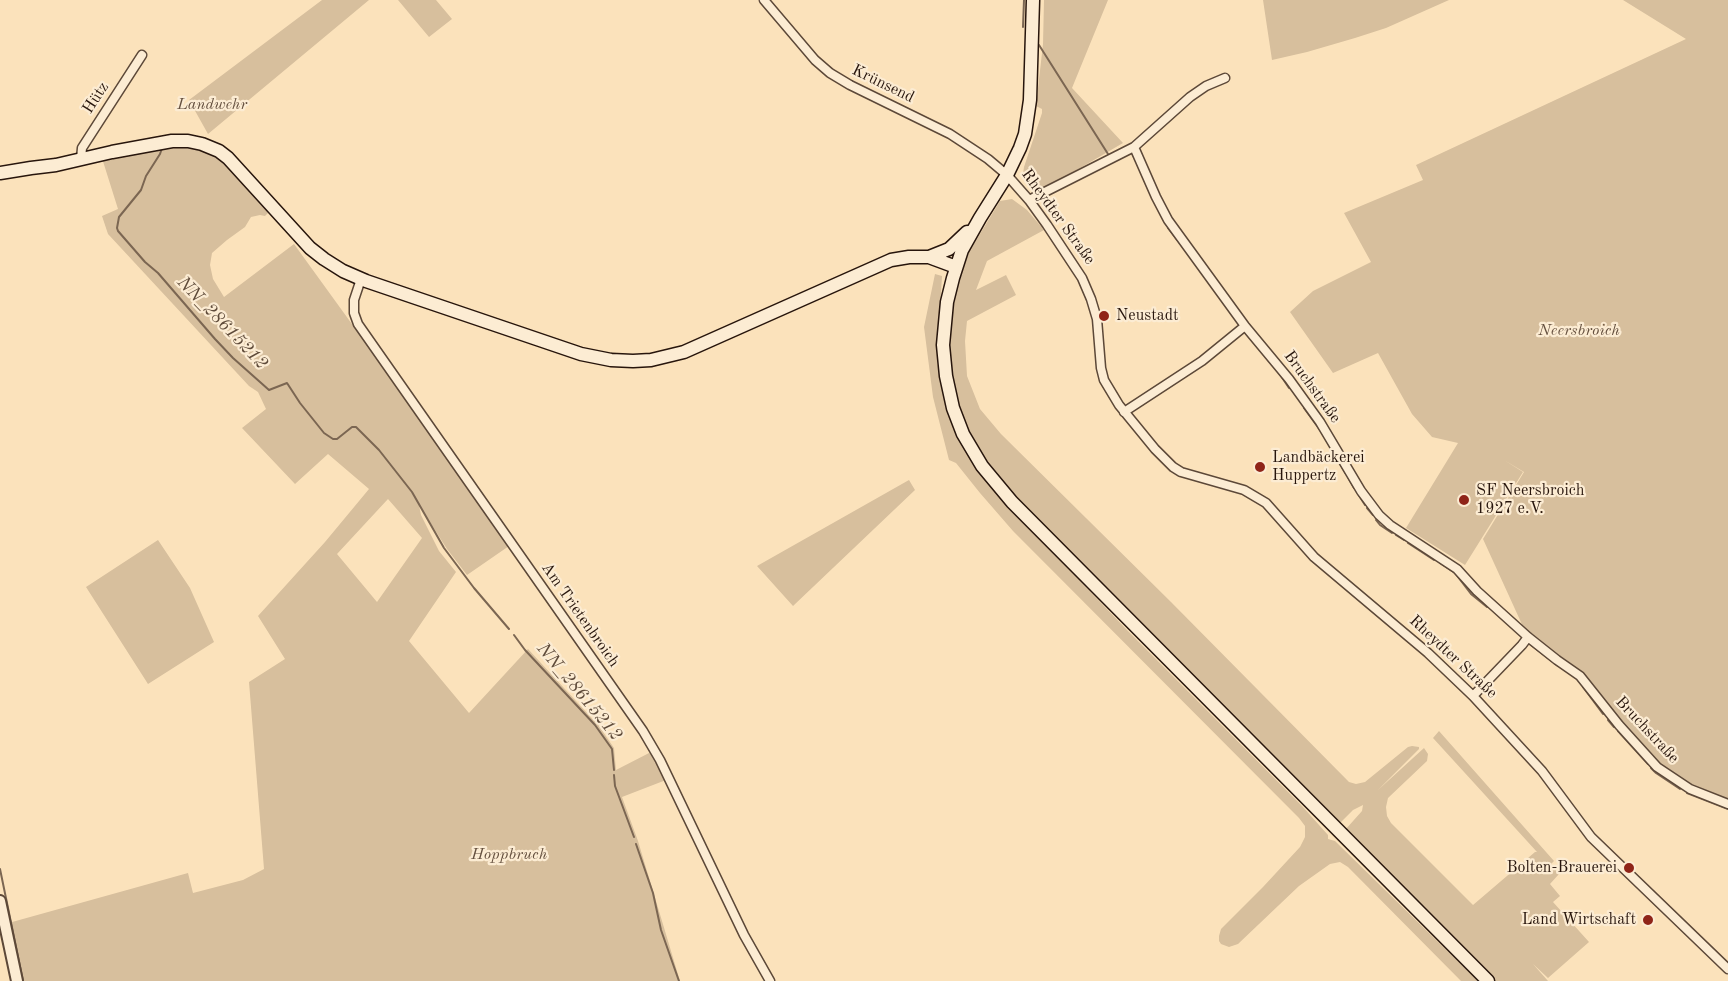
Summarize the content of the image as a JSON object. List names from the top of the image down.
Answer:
{
  "streets": {
    "main road": ["Rheydter Straße"],
    "street": [
      "Krünsend",
      "Hütz",
      "Bruchstraße",
      "Am Trietenbroich"
    ]
  },
  "crossings": [
    ["Krünsend", "Rheydter Straße"]
  ],
  "water": ["NN_28615212"],
  "parks": ["Landwehr", "Neersbroich", "Hoppbruch"],
  "places": [
    "Neustadt",
    "Landbäckerei Huppertz",
    "SF Neersbroich 1927 e.V.",
    "Bolten-Brauerei",
    "Land Wirtschaft"
  ]
}
